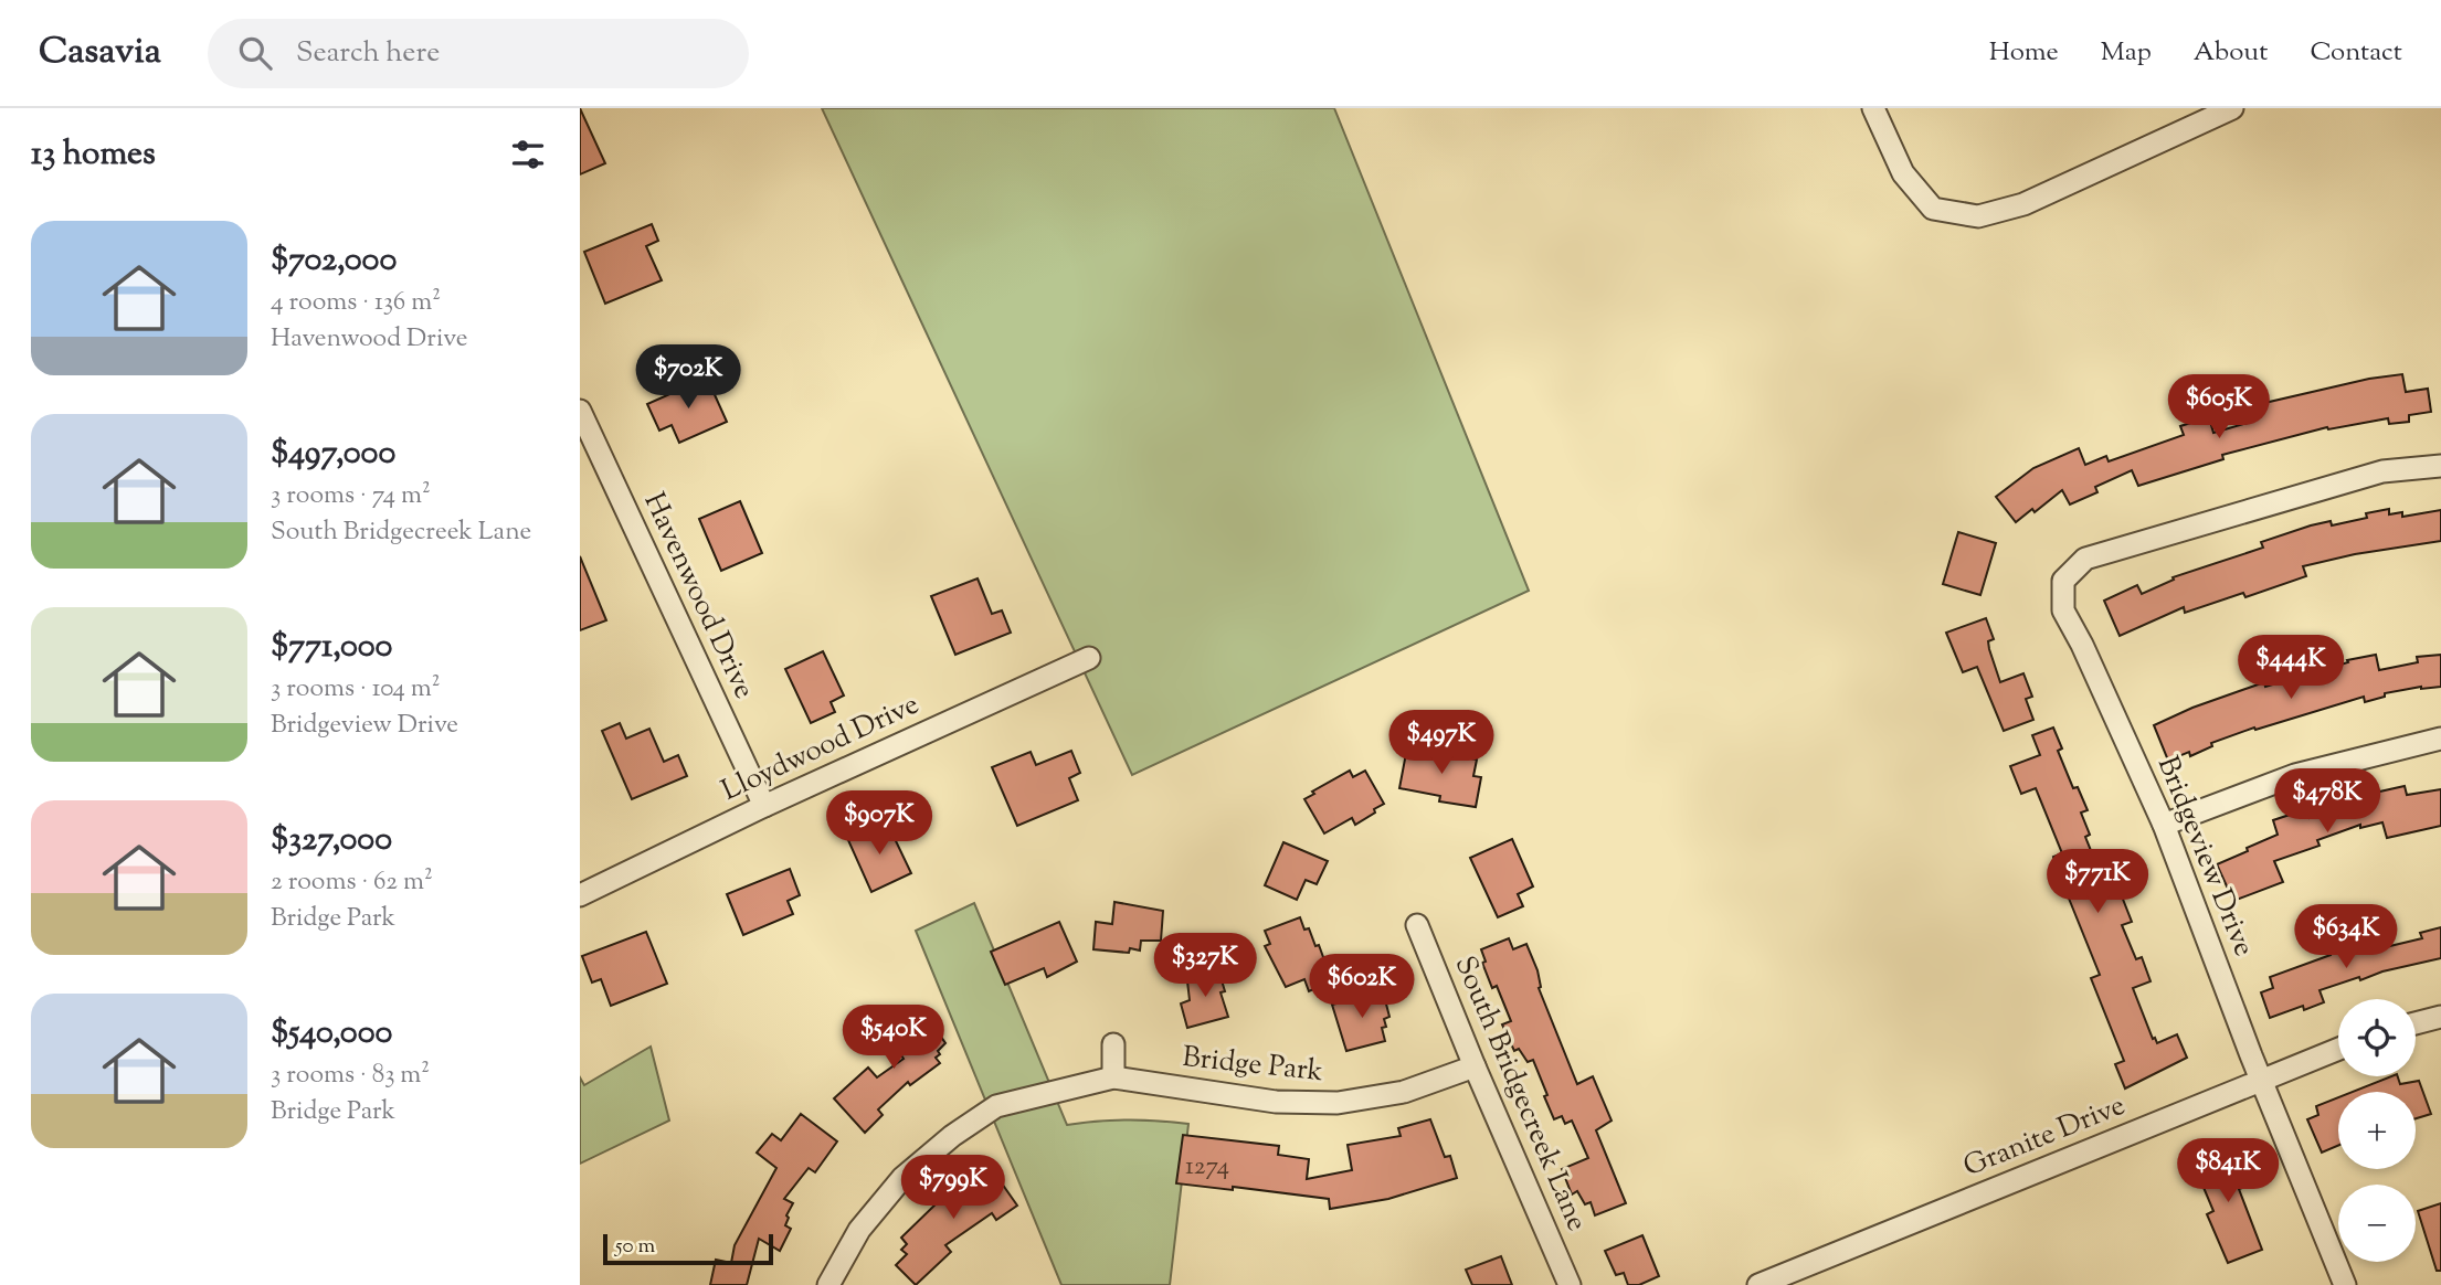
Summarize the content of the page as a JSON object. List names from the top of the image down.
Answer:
{
  "streets": {
    "street": [
      "Havenwood Drive",
      "Lloydwood Drive",
      "Bridgeview Drive",
      "Bridge Park",
      "South Bridgecreek Lane",
      "Granite Drive"
    ]
  },
  "crossings": [
    ["Havenwood Drive", "Lloydwood Drive"],
    ["Bridgeview Drive", "Granite Drive"],
    ["Bridge Park", "South Bridgecreek Lane"]
  ],
  "house_numbers": ["1274"],
  "scale_bar": "50 m",
  "page": {
    "header": "Casavia",
    "search": "Search here",
    "nav": [
      "Home",
      "Map",
      "About",
      "Contact"
    ],
    "heading": "13 homes",
    "list": [
      {
        "name": "$702,000",
        "note": "4 rooms · 136 m² · Havenwood Drive"
      },
      {
        "name": "$497,000",
        "note": "3 rooms · 74 m² · South Bridgecreek Lane"
      },
      {
        "name": "$771,000",
        "note": "3 rooms · 104 m² · Bridgeview Drive"
      },
      {
        "name": "$327,000",
        "note": "2 rooms · 62 m² · Bridge Park"
      },
      {
        "name": "$540,000",
        "note": "3 rooms · 83 m² · Bridge Park"
      }
    ],
    "price": [
      "$702K",
      "$605K",
      "$444K",
      "$497K",
      "$478K",
      "$907K",
      "$771K",
      "$634K",
      "$327K",
      "$602K",
      "$540K",
      "$841K",
      "$799K"
    ],
    "map_buttons": ["+", "−"],
    "scale": "50 m"
  }
}
